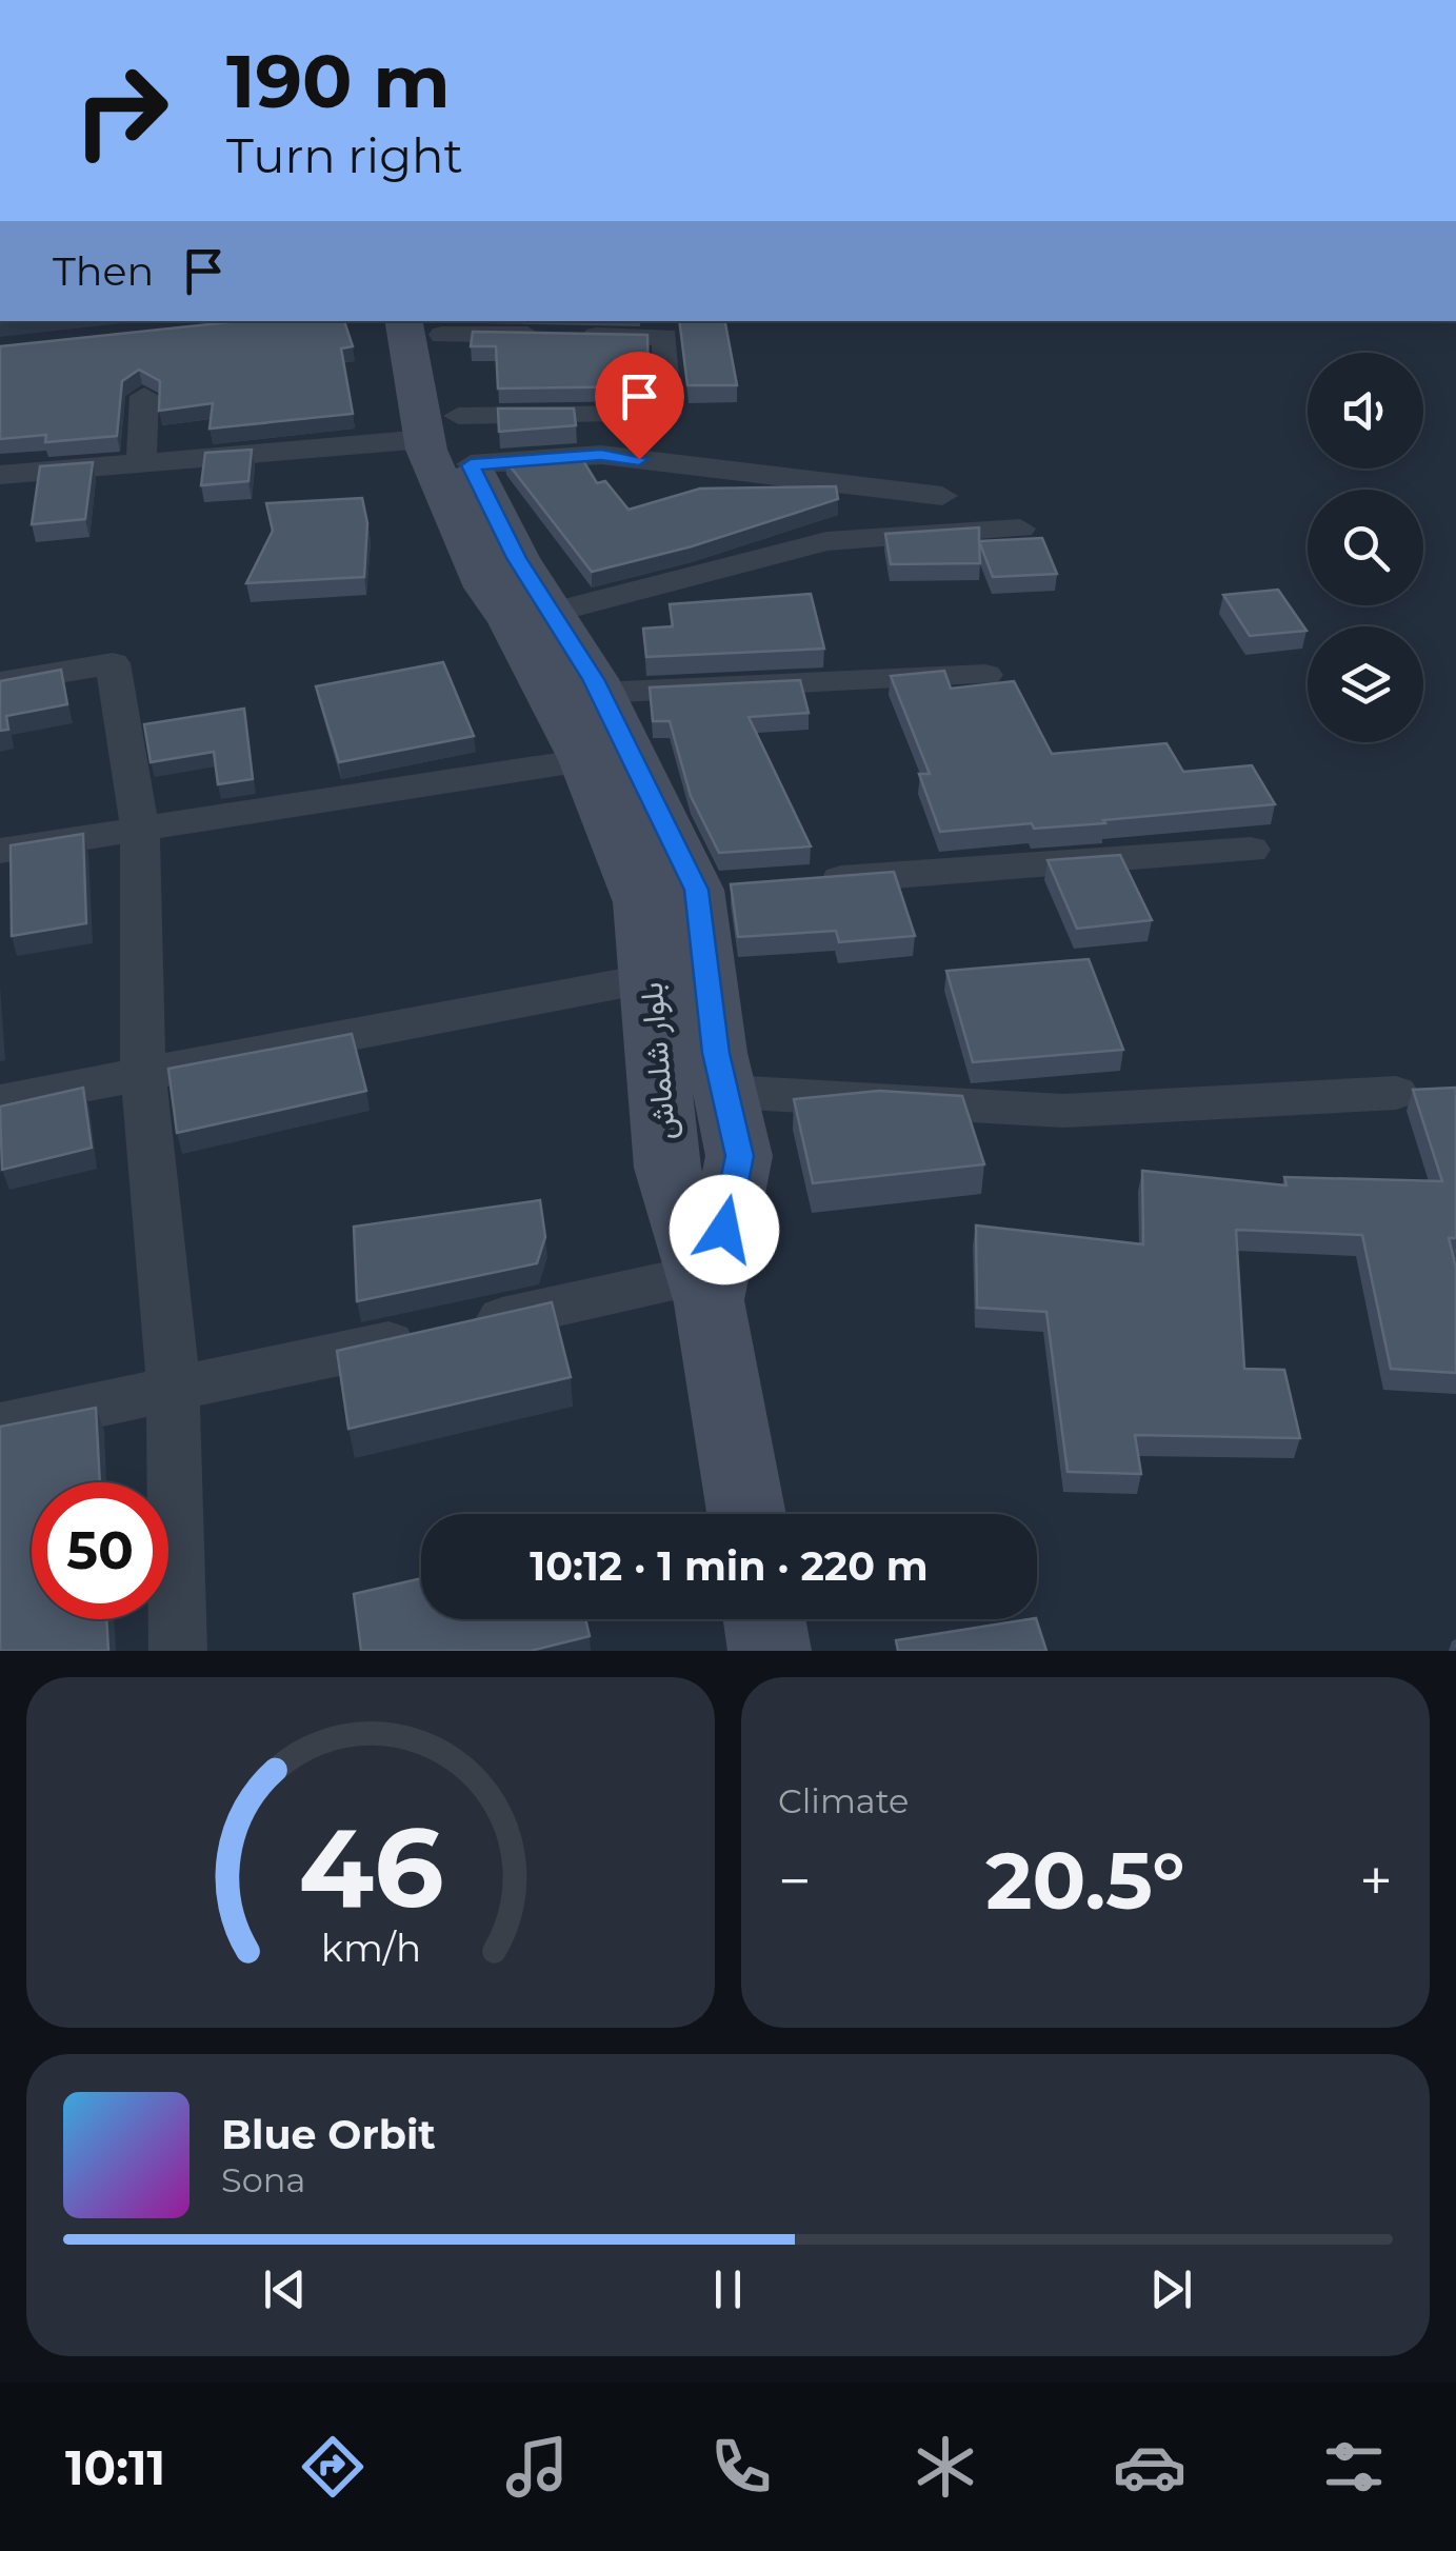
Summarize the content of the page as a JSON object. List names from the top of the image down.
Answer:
{
  "streets": {
    "main road": ["بلوار شلماش"]
  },
  "page": {
    "turn": ["190 m", "Turn right"],
    "then": "Then",
    "limit": "50",
    "trip": "10:12 · 1 min · 220 m",
    "tile": "Climate",
    "heat": ["−", "20.5°", "+"],
    "song": ["Blue Orbit", "Sona"],
    "tabs": "10:11",
    "gauge": ["46", "km/h"]
  }
}
